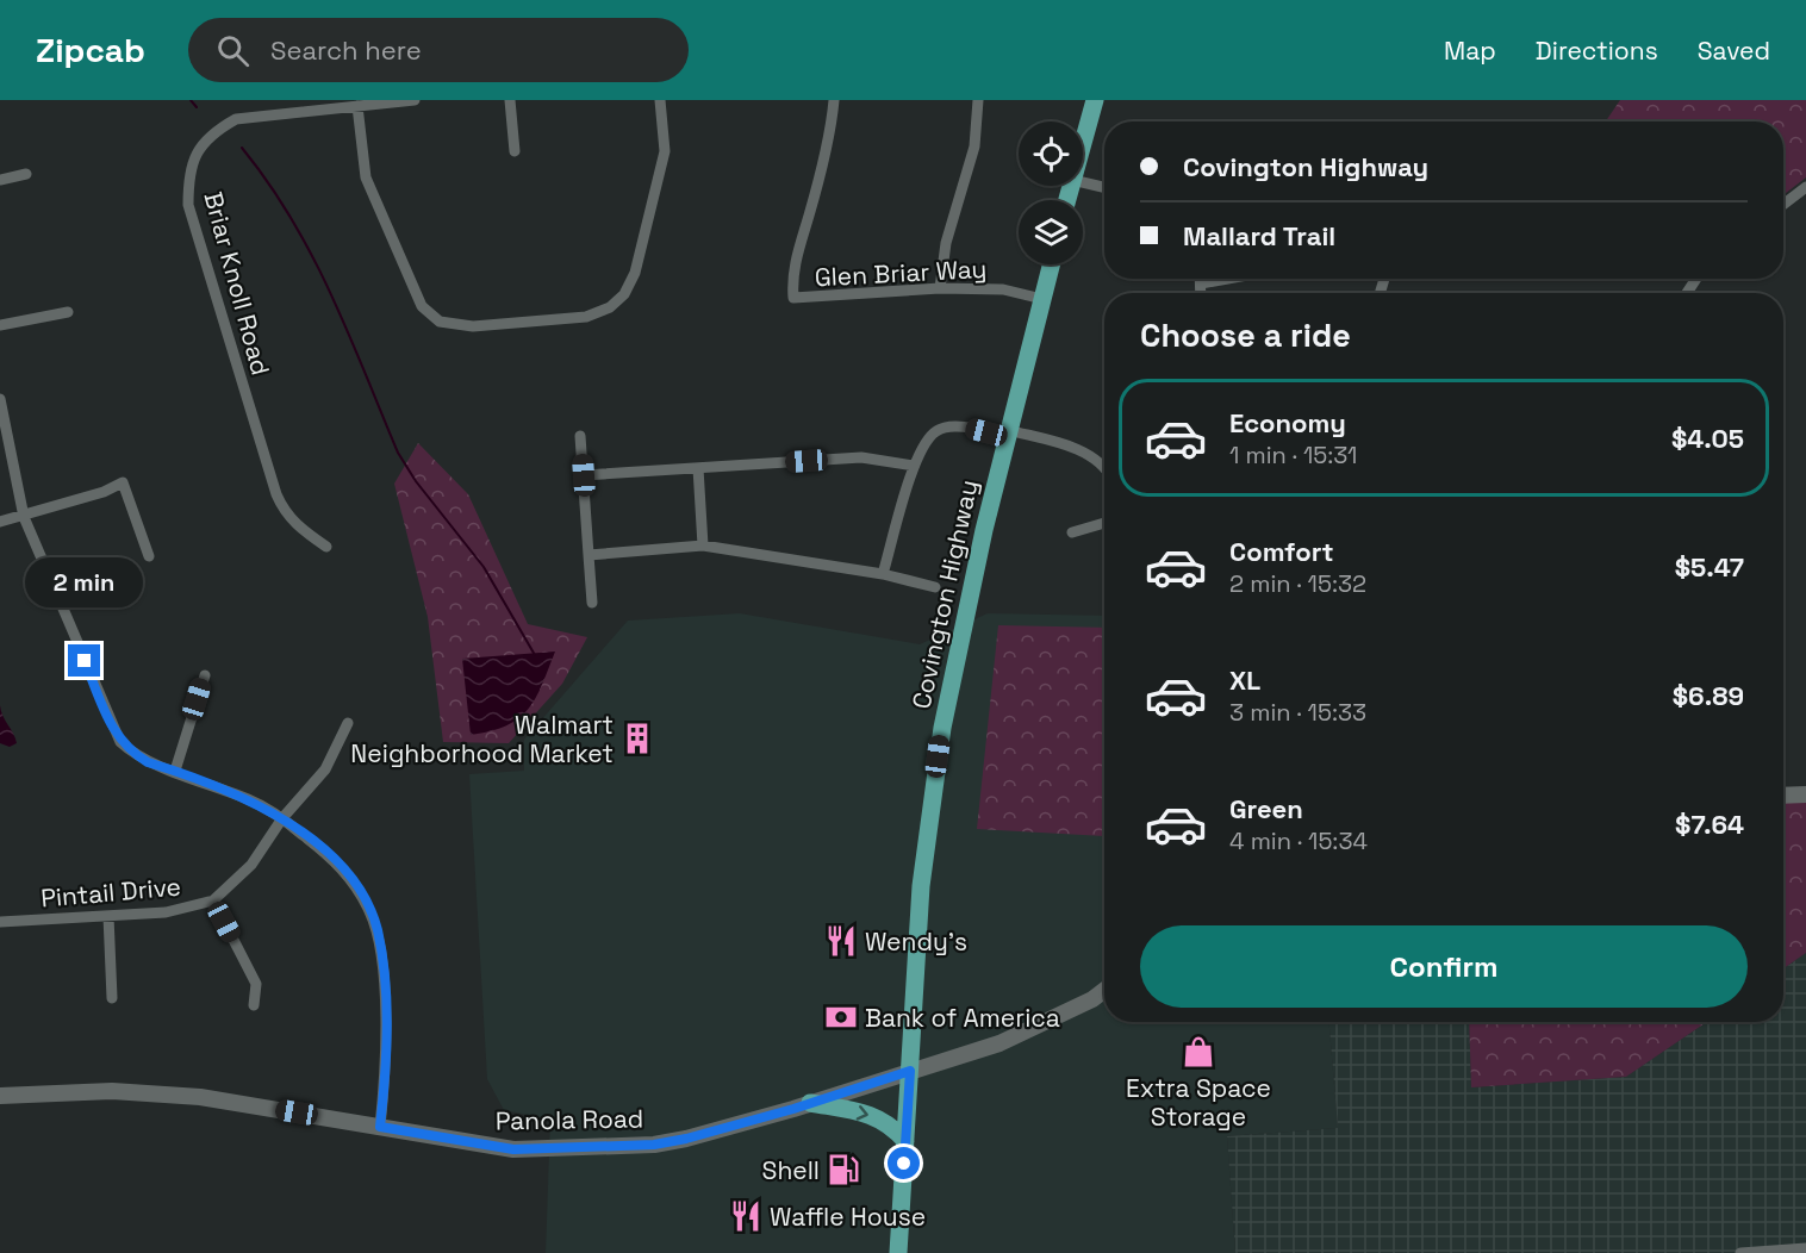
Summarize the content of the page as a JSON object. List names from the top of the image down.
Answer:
{
  "streets": {
    "main road": ["Covington Highway", "Panola Road"],
    "street": ["Glen Briar Way", "Briar Knoll Road", "Pintail Drive"]
  },
  "crossings": [
    ["Glen Briar Way", "Covington Highway"],
    ["Covington Highway", "Panola Road"]
  ],
  "places": {
    "building": ["Walmart Neighborhood Market"],
    "restaurant": ["Wendy's", "Waffle House"],
    "bank": ["Bank of America"],
    "shop": ["Extra Space Storage"],
    "fuel station": ["Shell"]
  },
  "page": {
    "header": "Zipcab",
    "search": "Search here",
    "nav": ["Map", "Directions", "Saved"],
    "banner": ["Covington Highway", "Mallard Trail"],
    "heading": "Choose a ride",
    "list": [
      {
        "name": "Economy",
        "note": "1 min · 15:31",
        "value": "$4.05"
      },
      {
        "name": "Comfort",
        "note": "2 min · 15:32",
        "value": "$5.47"
      },
      {
        "name": "XL",
        "note": "3 min · 15:33",
        "value": "$6.89"
      },
      {
        "name": "Green",
        "note": "4 min · 15:34",
        "value": "$7.64"
      }
    ],
    "bubble": "2 min",
    "buttons": "Confirm"
  }
}
